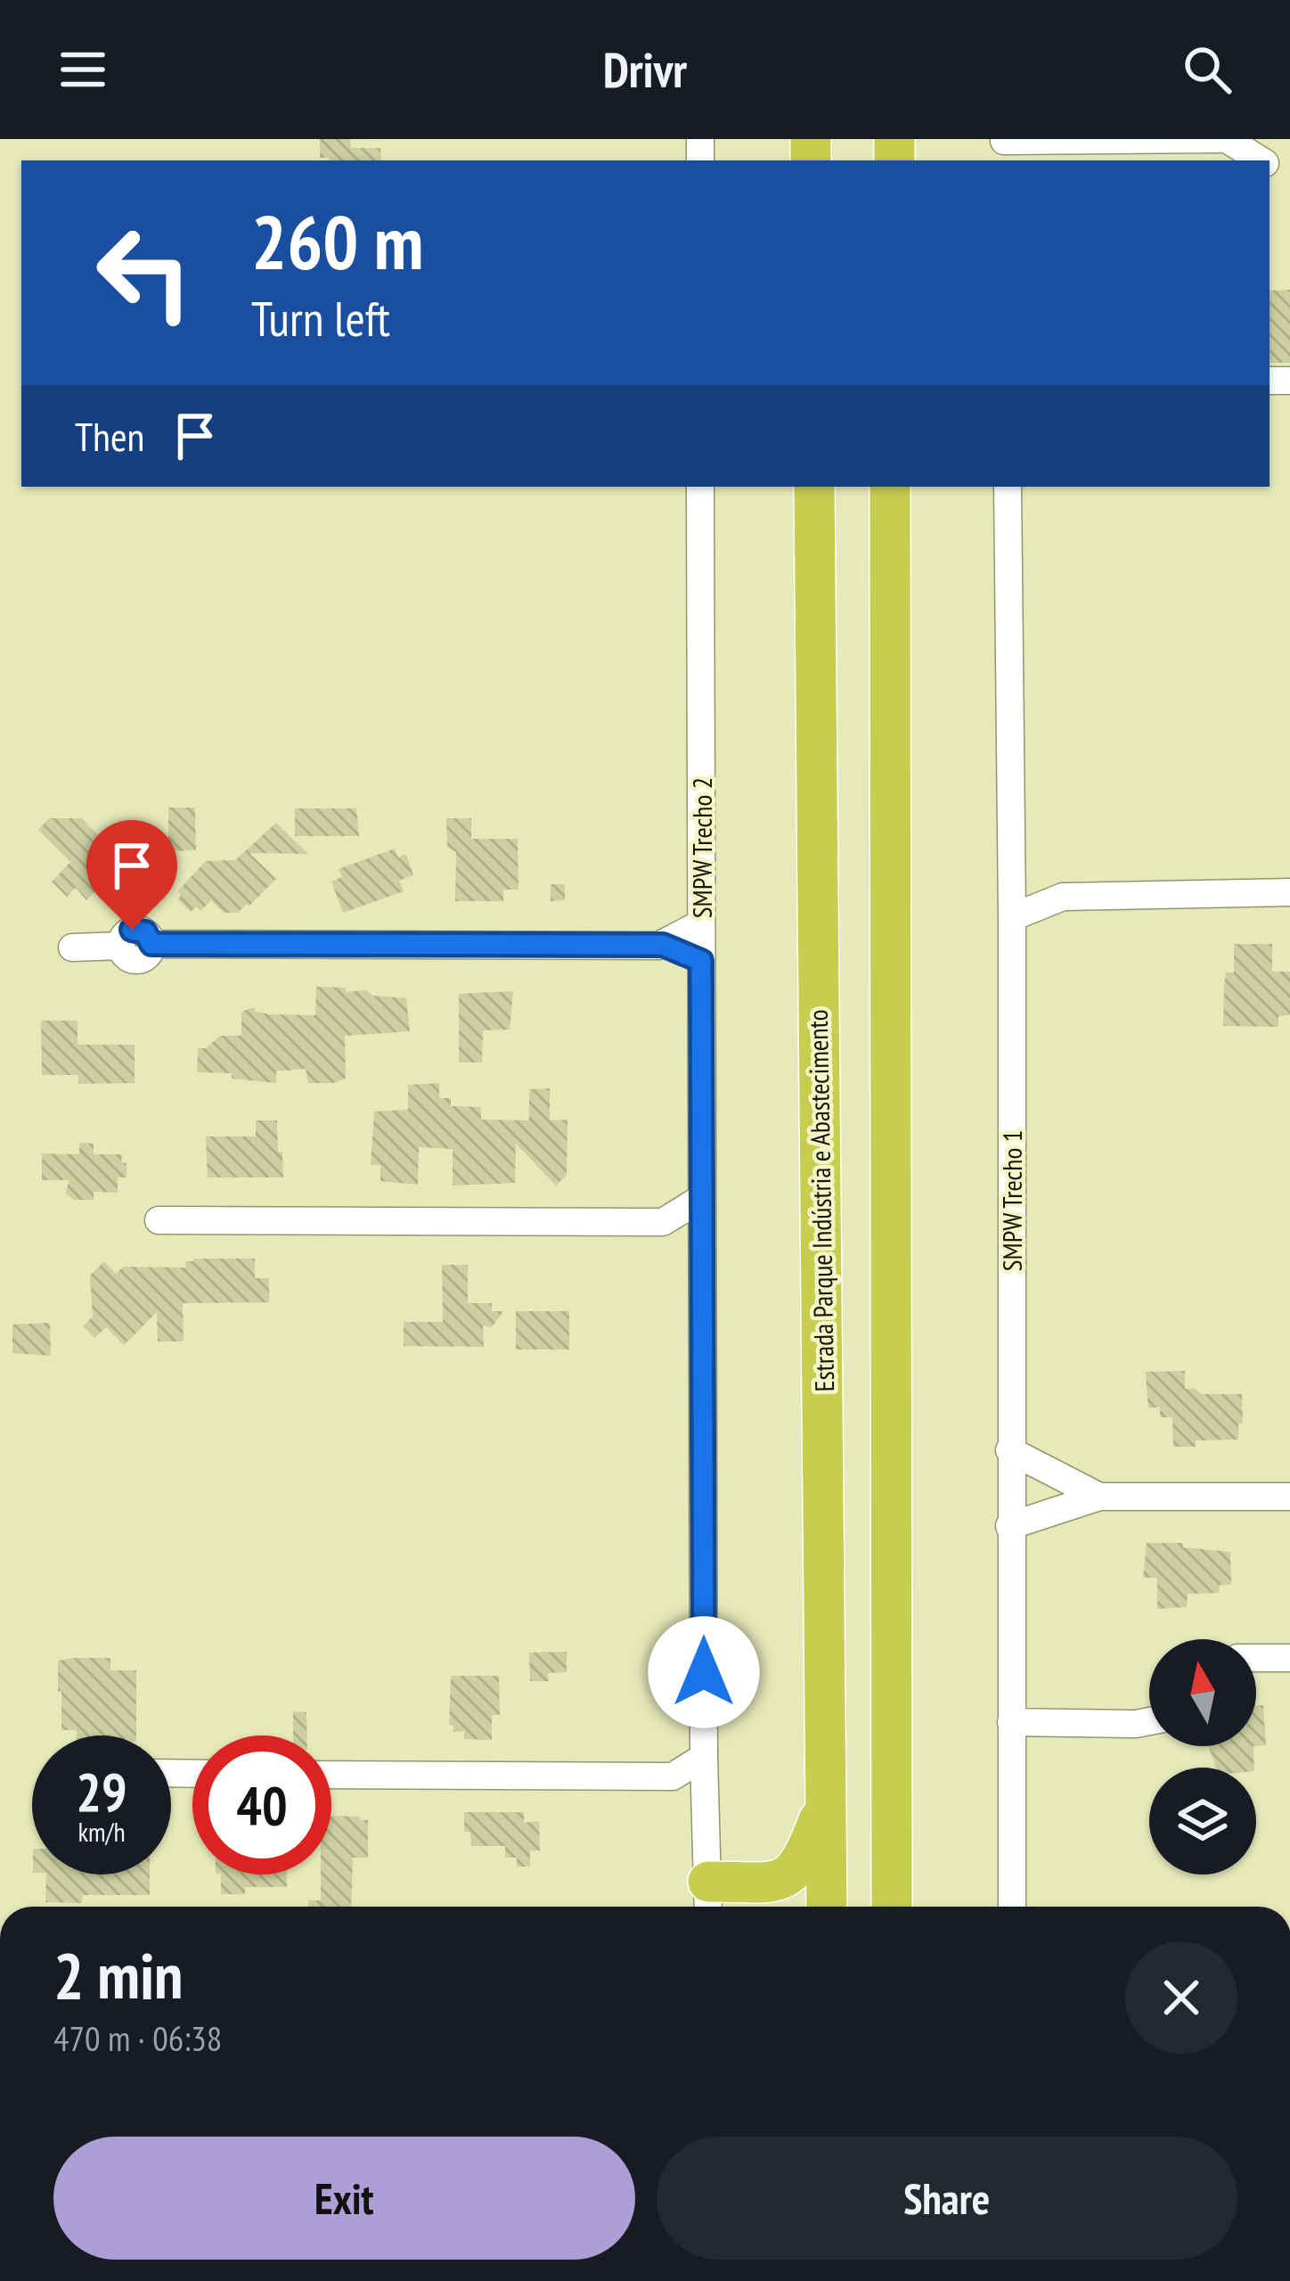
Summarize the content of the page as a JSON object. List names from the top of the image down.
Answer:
{
  "streets": {
    "highway": ["Estrada Parque Indústria e Abastecimento"],
    "street": ["SMPW Trecho 2", "SMPW Trecho 1"]
  },
  "north": "top",
  "page": {
    "header": "Drivr",
    "turn": ["260 m", "Turn left"],
    "then": "Then",
    "speed": "29 km/h",
    "limit": "40",
    "heading": ["2 min", "470 m · 06:38"],
    "buttons": ["Exit", "Share"]
  }
}
